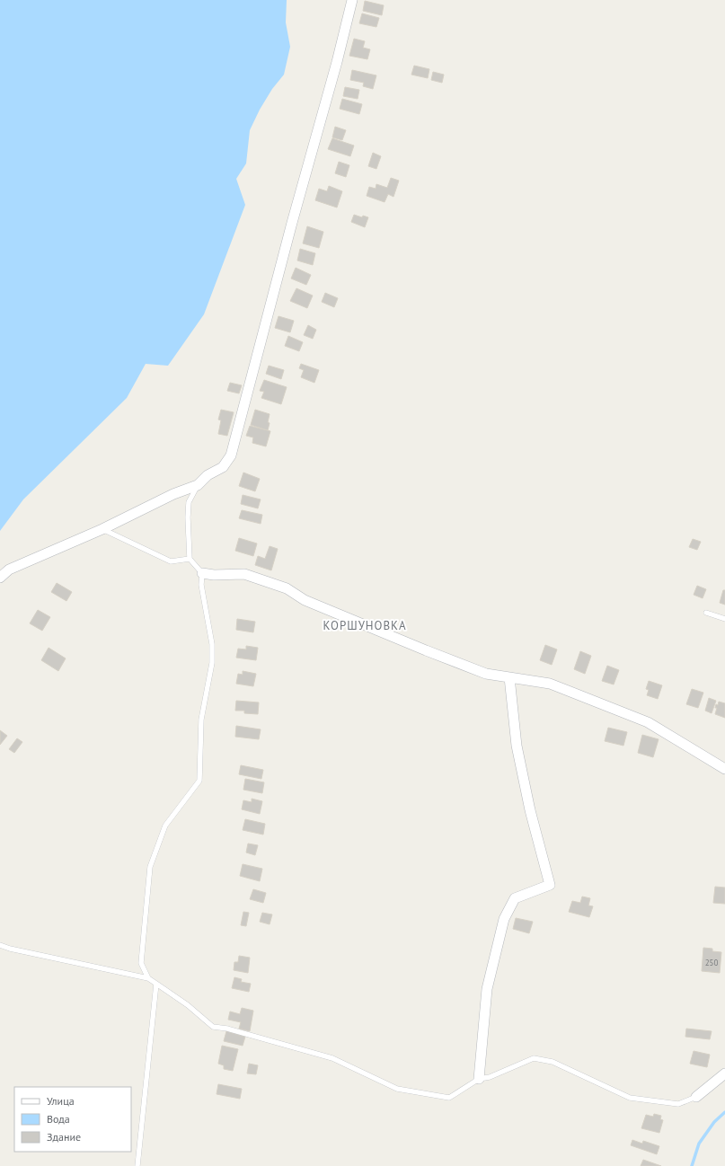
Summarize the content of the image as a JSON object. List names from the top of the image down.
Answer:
{
  "districts": ["КОРШУНОВКА"],
  "house_numbers": ["250"],
  "legend": ["Улица", "Вода", "Здание"]
}
